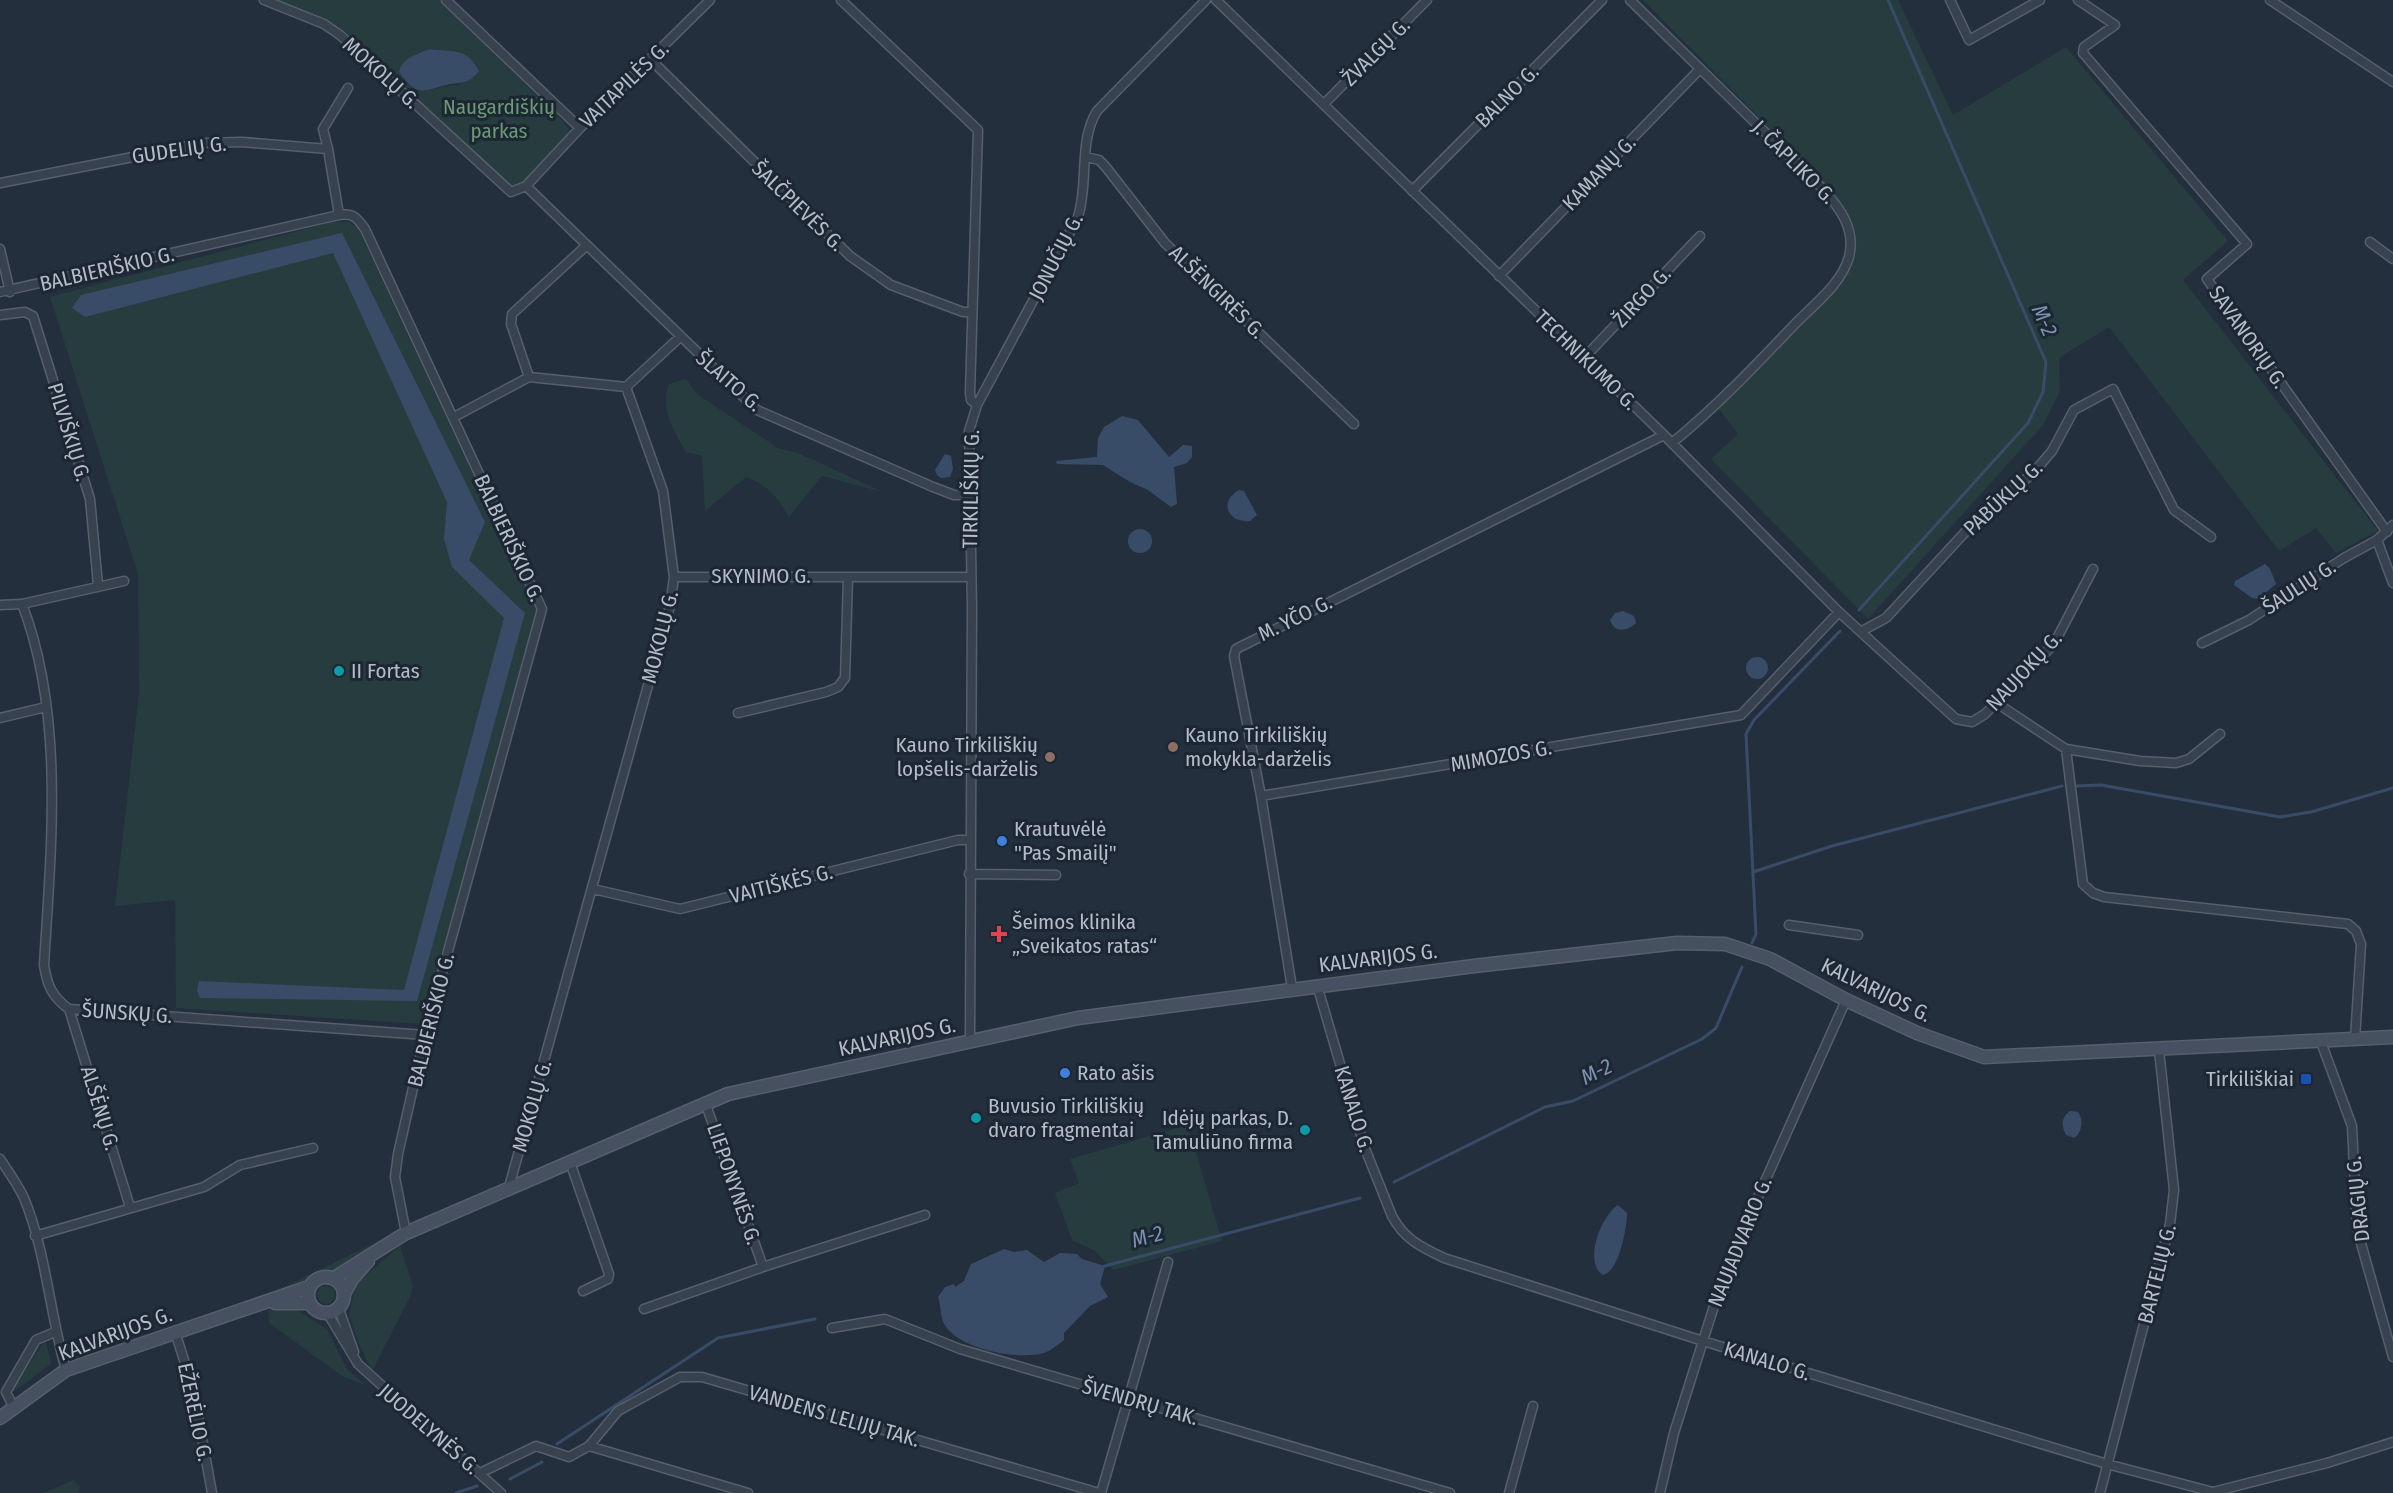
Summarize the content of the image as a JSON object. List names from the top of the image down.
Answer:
{
  "streets": {
    "main road": ["KALVARIJOS G."],
    "street": [
      "ŽVALGŲ G.",
      "MOKOLŲ G.",
      "VAITAPILĖS G.",
      "BALNO G.",
      "GUDELIŲ G.",
      "J. ČAPLIKO G.",
      "KAMANŲ G.",
      "ŠALČPIEVĖS G.",
      "JONUČIŲ G.",
      "BALBIERIŠKIO G.",
      "ALŠĖNGIRĖS G.",
      "ŽIRGO G.",
      "SAVANORIŲ G.",
      "TECHNIKUMO G.",
      "ŠLAITO G.",
      "PILVIŠKIŲ G.",
      "TIRKILIŠKIŲ G.",
      "PABŪKLŲ G.",
      "SKYNIMO G.",
      "ŠAULIŲ G.",
      "M. YČO G.",
      "NAUJOKŲ G.",
      "MIMOZOS G.",
      "VAITIŠKĖS G.",
      "ŠUNSKŲ G.",
      "ALŠĖNŲ G.",
      "KANALO G.",
      "LIEPONYNĖS G.",
      "DRAGIŲ G.",
      "NAUJADVARIO G.",
      "BARTELIŲ G.",
      "ŠVENDRŲ TAK.",
      "EŽERĖLIO G.",
      "VANDENS LELIJŲ TAK.",
      "JUODELYNĖS G."
    ]
  },
  "crossings": [
    ["ŽVALGŲ G.", "TECHNIKUMO G."],
    ["MOKOLŲ G.", "VAITAPILĖS G."],
    ["MOKOLŲ G.", "SKYNIMO G."],
    ["MOKOLŲ G.", "VAITIŠKĖS G."],
    ["MOKOLŲ G.", "KALVARIJOS G."],
    ["VAITAPILĖS G.", "ŠALČPIEVĖS G."],
    ["BALNO G.", "TECHNIKUMO G."],
    ["J. ČAPLIKO G.", "KAMANŲ G."],
    ["J. ČAPLIKO G.", "TECHNIKUMO G."],
    ["KAMANŲ G.", "TECHNIKUMO G."],
    ["ŠALČPIEVĖS G.", "TIRKILIŠKIŲ G."],
    ["JONUČIŲ G.", "ALŠĖNGIRĖS G."],
    ["JONUČIŲ G.", "TIRKILIŠKIŲ G."],
    ["BALBIERIŠKIO G.", "KALVARIJOS G."],
    ["BALBIERIŠKIO G.", "ŠUNSKŲ G."],
    ["ŽIRGO G.", "TECHNIKUMO G."],
    ["SAVANORIŲ G.", "ŠAULIŲ G."],
    ["TECHNIKUMO G.", "PABŪKLŲ G."],
    ["TECHNIKUMO G.", "M. YČO G."],
    ["TECHNIKUMO G.", "NAUJOKŲ G."],
    ["TECHNIKUMO G.", "MIMOZOS G."],
    ["ŠLAITO G.", "TIRKILIŠKIŲ G."],
    ["TIRKILIŠKIŲ G.", "SKYNIMO G."],
    ["TIRKILIŠKIŲ G.", "VAITIŠKĖS G."],
    ["TIRKILIŠKIŲ G.", "KALVARIJOS G."],
    ["M. YČO G.", "MIMOZOS G."],
    ["M. YČO G.", "KALVARIJOS G."],
    ["KALVARIJOS G.", "KANALO G."],
    ["KALVARIJOS G.", "LIEPONYNĖS G."],
    ["KALVARIJOS G.", "DRAGIŲ G."],
    ["KALVARIJOS G.", "NAUJADVARIO G."],
    ["KALVARIJOS G.", "BARTELIŲ G."],
    ["KALVARIJOS G.", "EŽERĖLIO G."],
    ["KALVARIJOS G.", "JUODELYNĖS G."],
    ["ŠUNSKŲ G.", "ALŠĖNŲ G."],
    ["KANALO G.", "NAUJADVARIO G."],
    ["KANALO G.", "BARTELIŲ G."]
  ],
  "water": ["M-2"],
  "parks": ["Naugardiškių parkas"],
  "places": {
    "other": [
      "II Fortas",
      "Kauno Tirkiliškių mokykla-darželis",
      "Kauno Tirkiliškių lopšelis-darželis",
      "Krautuvėlė \"Pas Smailį\"",
      "Rato ašis",
      "Buvusio Tirkiliškių dvaro fragmentai",
      "Idėjų parkas, D. Tamuliūno firma"
    ],
    "health": ["Šeimos klinika „Sveikatos ratas“"],
    "transit": ["Tirkiliškiai"]
  }
}
